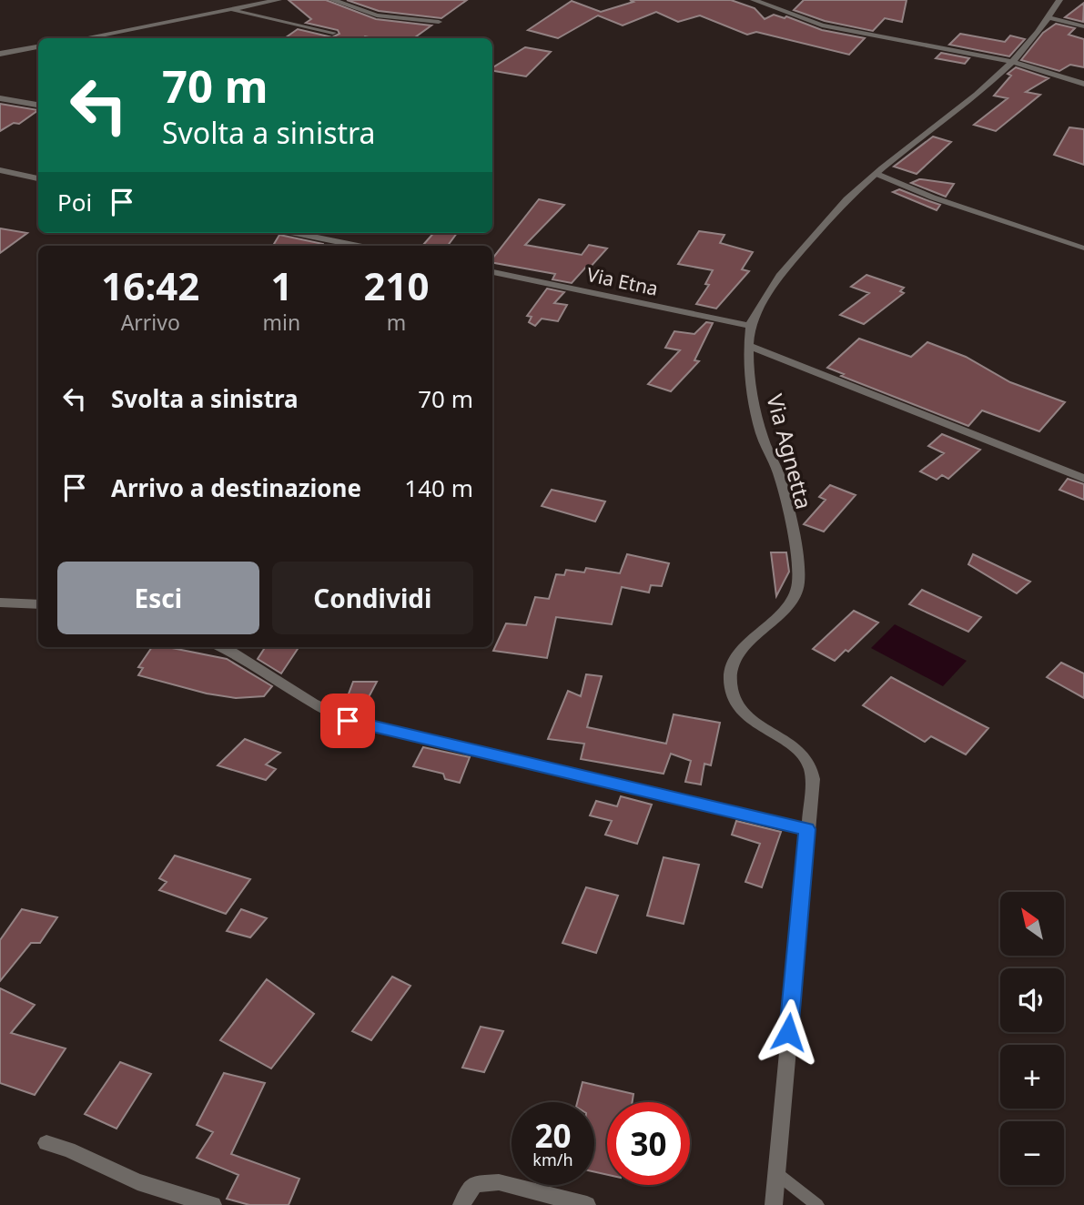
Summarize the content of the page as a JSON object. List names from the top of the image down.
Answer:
{
  "streets": {
    "street": ["Via Etna", "Via Agnetta"]
  },
  "crossings": [
    ["Via Etna", "Via Agnetta"]
  ],
  "north": "top left",
  "page": {
    "turn": ["70 m", "Svolta a sinistra"],
    "then": "Poi",
    "eta": [
      "16:42",
      "Arrivo",
      "1",
      "min",
      "210",
      "m"
    ],
    "list": [
      {
        "name": "Svolta a sinistra",
        "value": "70 m"
      },
      {
        "name": "Arrivo a destinazione",
        "value": "140 m"
      }
    ],
    "buttons": ["Esci", "Condividi"],
    "map_buttons": ["+", "−"],
    "speed": "20 km/h",
    "limit": "30"
  }
}
